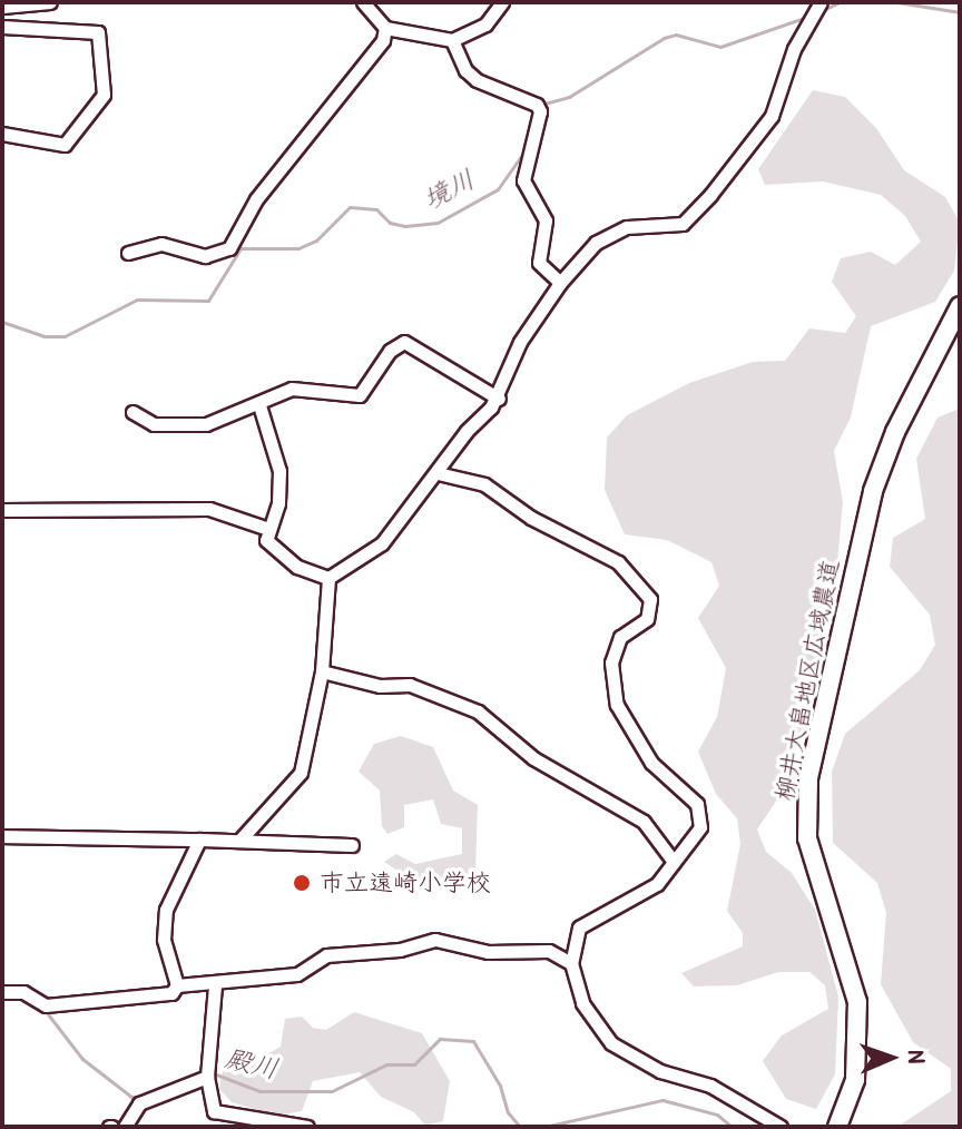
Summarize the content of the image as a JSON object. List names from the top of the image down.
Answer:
{
  "streets": {
    "street": ["柳井大畠地区広域農道"]
  },
  "water": ["境川", "殿川"],
  "places": ["市立遠崎小学校"],
  "north": "right"
}
